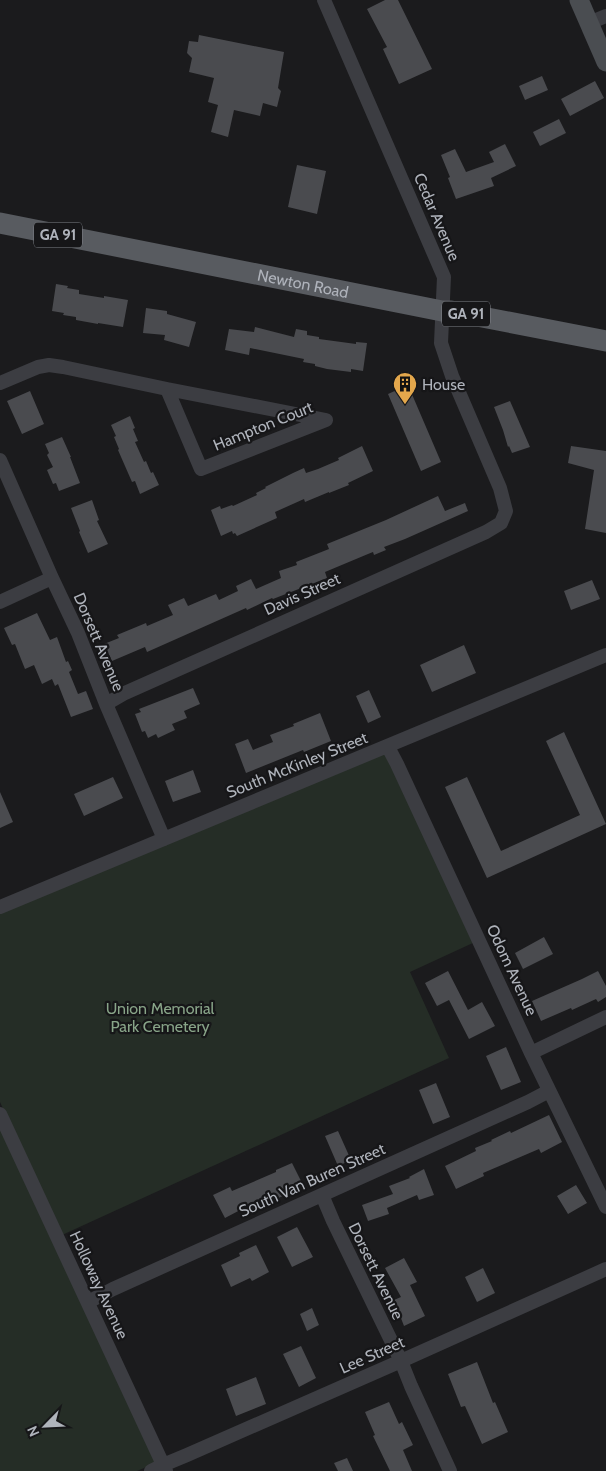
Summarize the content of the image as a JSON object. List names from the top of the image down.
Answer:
{
  "streets": {
    "main road": ["GA 91", "Newton Road"],
    "street": [
      "Cedar Avenue",
      "Hampton Court",
      "Davis Street",
      "Dorsett Avenue",
      "South McKinley Street",
      "Odom Avenue",
      "South Van Buren Street",
      "Holloway Avenue",
      "Lee Street"
    ]
  },
  "crossings": [
    ["Cedar Avenue", "Newton Road"],
    ["Cedar Avenue", "Davis Street"],
    ["Davis Street", "Dorsett Avenue"],
    ["Dorsett Avenue", "South McKinley Street"],
    ["Dorsett Avenue", "South Van Buren Street"],
    ["Dorsett Avenue", "Lee Street"],
    ["South McKinley Street", "Odom Avenue"],
    ["Odom Avenue", "South Van Buren Street"],
    ["South Van Buren Street", "Holloway Avenue"],
    ["Holloway Avenue", "Lee Street"]
  ],
  "parks": ["Union Memorial Park Cemetery"],
  "places": {
    "building": ["House"]
  },
  "north": "bottom left"
}
